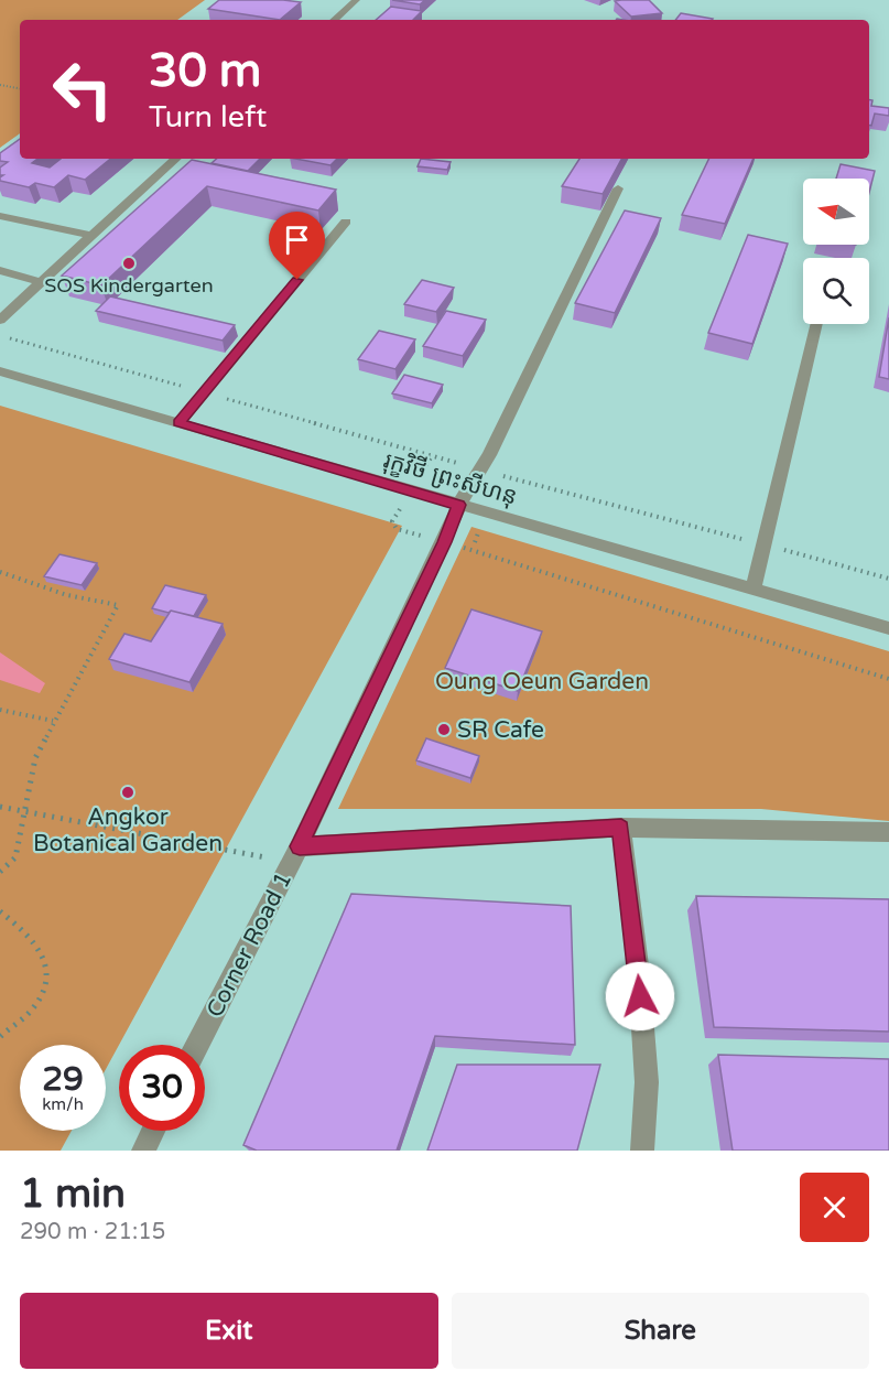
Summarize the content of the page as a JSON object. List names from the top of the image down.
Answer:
{
  "streets": {
    "street": ["រុក្ខវិថី ព្រះសីហនុ", "Corner Road 1"]
  },
  "crossings": [
    ["រុក្ខវិថី ព្រះសីហនុ", "Corner Road 1"]
  ],
  "parks": ["Oung Oeun Garden"],
  "places": ["SOS Kindergarten", "SR Cafe", "Angkor Botanical Garden"],
  "north": "left",
  "page": {
    "turn": ["30 m", "Turn left"],
    "speed": "29 km/h",
    "limit": "30",
    "heading": ["1 min", "290 m · 21:15"],
    "buttons": ["Exit", "Share"]
  }
}
